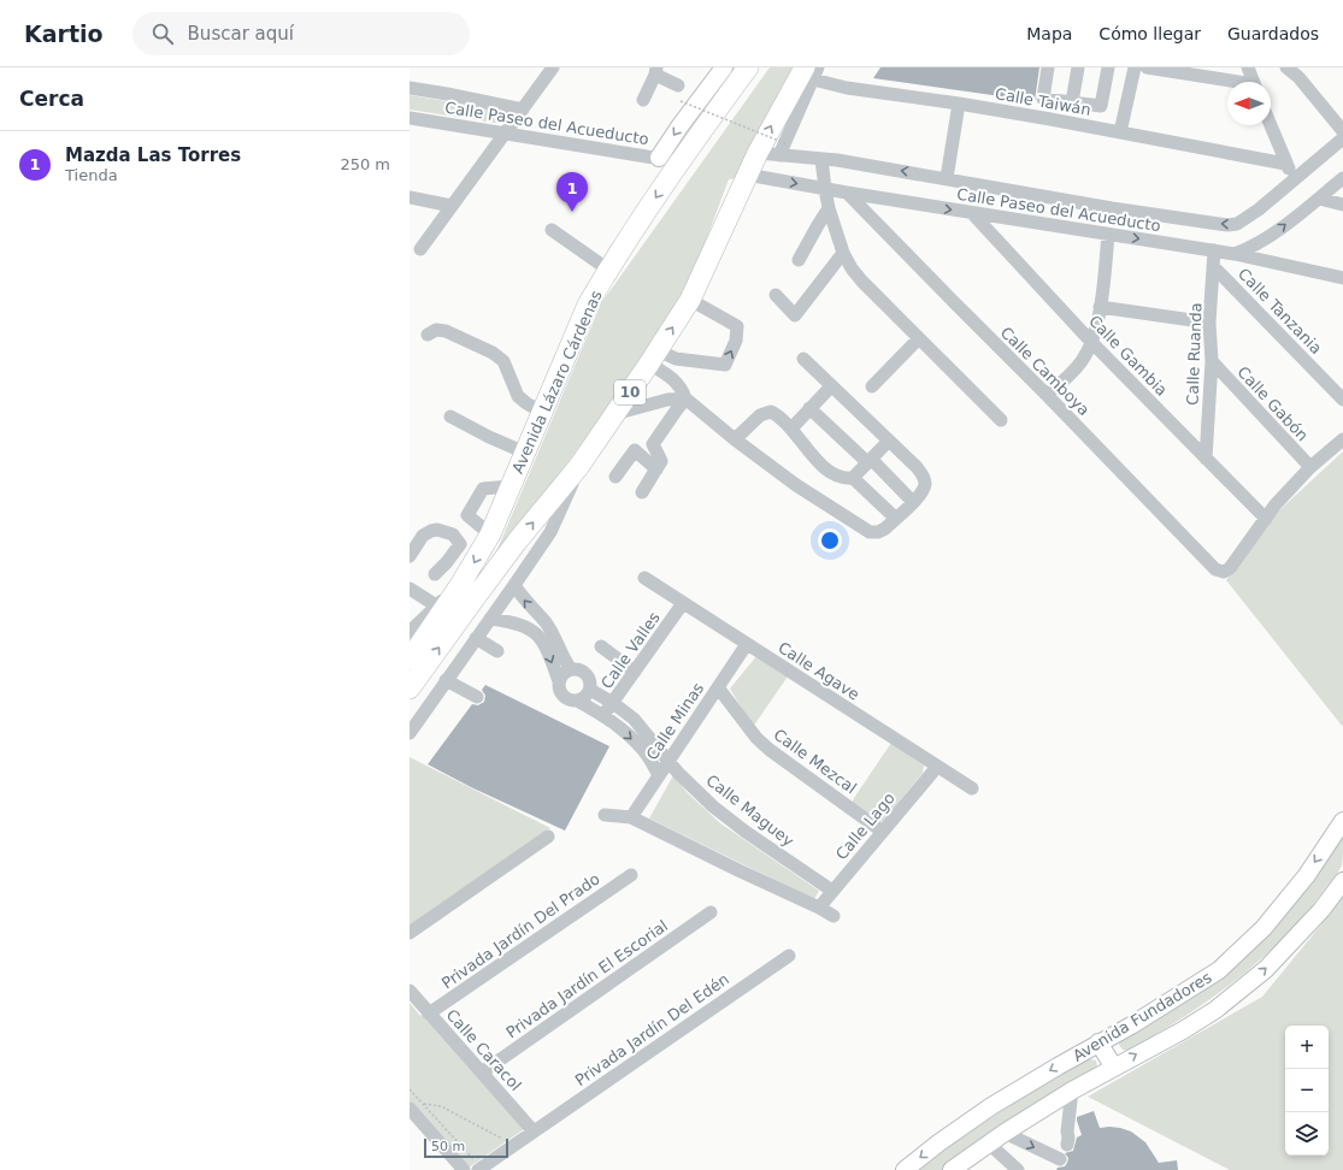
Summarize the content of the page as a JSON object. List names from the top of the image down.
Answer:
{
  "streets": {
    "highway": ["Avenida Lázaro Cárdenas", "10"],
    "main road": ["Avenida Fundadores"],
    "street": [
      "Calle Taiwán",
      "Calle Paseo del Acueducto",
      "Calle Tanzania",
      "Calle Ruanda",
      "Calle Gambia",
      "Calle Camboya",
      "Calle Gabón",
      "Calle Valles",
      "Calle Agave",
      "Calle Minas",
      "Calle Mezcal",
      "Calle Maguey",
      "Calle Lago",
      "Privada Jardín Del Prado",
      "Privada Jardín El Escorial",
      "Privada Jardín Del Edén",
      "Calle Caracol"
    ]
  },
  "crossings": [
    ["Calle Taiwán", "10"],
    ["Calle Paseo del Acueducto", "Calle Ruanda"],
    ["Calle Paseo del Acueducto", "Calle Gambia"],
    ["Calle Paseo del Acueducto", "Calle Camboya"],
    ["Calle Paseo del Acueducto", "Avenida Lázaro Cárdenas"],
    ["Calle Paseo del Acueducto", "10"],
    ["Calle Tanzania", "Calle Ruanda"],
    ["Calle Ruanda", "Calle Gambia"],
    ["Calle Ruanda", "Calle Gabón"],
    ["Calle Gambia", "Calle Camboya"],
    ["Calle Valles", "Calle Agave"],
    ["Calle Valles", "Calle Maguey"],
    ["Calle Agave", "Calle Minas"],
    ["Calle Agave", "Calle Lago"],
    ["Calle Minas", "Calle Mezcal"],
    ["Calle Minas", "Calle Maguey"],
    ["Calle Mezcal", "Calle Lago"],
    ["Calle Maguey", "Calle Lago"],
    ["Privada Jardín Del Prado", "Calle Caracol"],
    ["Privada Jardín El Escorial", "Calle Caracol"],
    ["Privada Jardín Del Edén", "Calle Caracol"]
  ],
  "scale_bar": "50 m",
  "north": "left",
  "page": {
    "header": "Kartio",
    "search": "Buscar aquí",
    "nav": ["Mapa", "Cómo llegar", "Guardados"],
    "heading": "Cerca",
    "list": [
      {
        "mark": "1",
        "name": "Mazda Las Torres",
        "note": "Tienda",
        "value": "250 m"
      }
    ],
    "pins": "1",
    "map_buttons": ["+", "−"],
    "scale": "50 m"
  }
}
